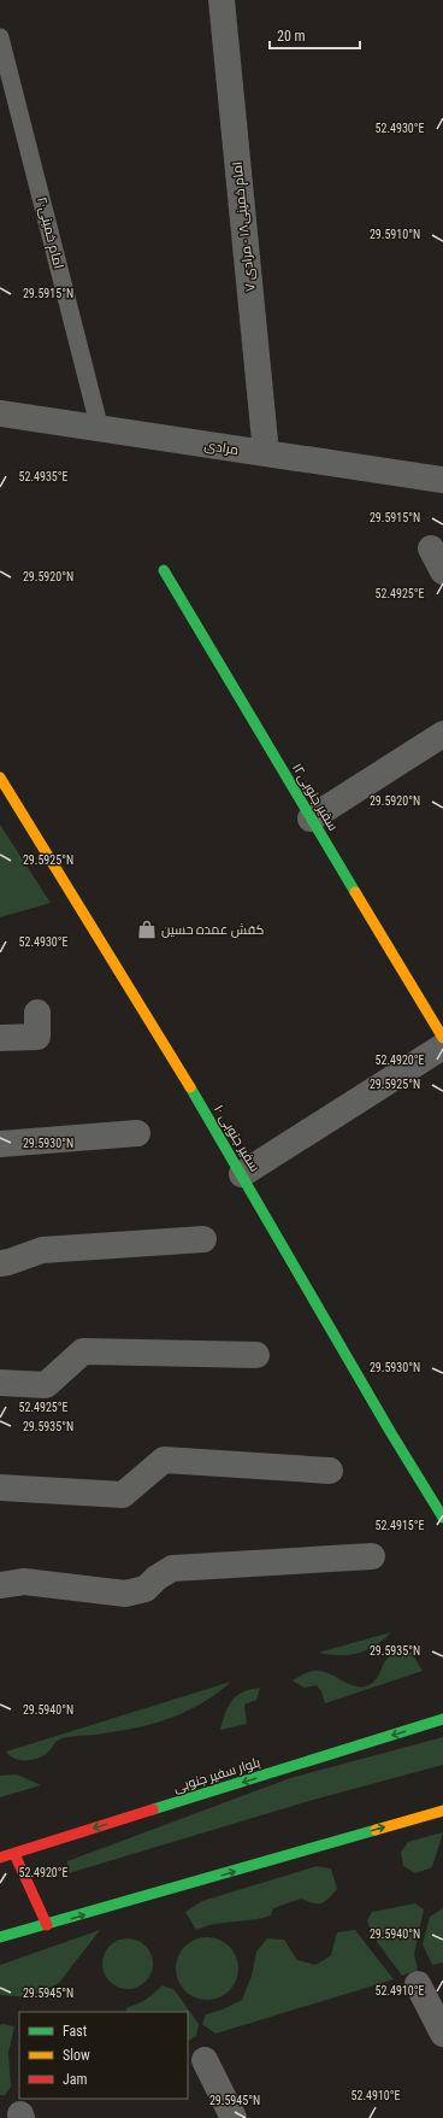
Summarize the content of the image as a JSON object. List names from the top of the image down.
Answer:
{
  "streets": {
    "street": [
      "امام خمینی۱۸ - مرادی ۷",
      "مرادی",
      "سفیر جنوبی۱۲",
      "سفیر جنوبی ۱۰",
      "بلوار سفیر جنوبی"
    ],
    "lane": ["امام خمینی۲۰"]
  },
  "crossings": [
    ["امام خمینی۱۸ - مرادی ۷", "مرادی"],
    ["امام خمینی۲۰", "مرادی"]
  ],
  "places": {
    "shop": ["کفش عمده حسین"]
  },
  "legend": ["Fast", "Slow", "Jam"],
  "scale_bar": "20 m",
  "coordinates": [
    "52.4930°E",
    "29.5910°N",
    "29.5915°N",
    "52.4935°E",
    "29.5920°N",
    "52.4925°E",
    "29.5925°N",
    "52.4920°E",
    "29.5930°N",
    "29.5935°N",
    "52.4915°E",
    "29.5940°N",
    "52.4910°E",
    "29.5945°N"
  ]
}
